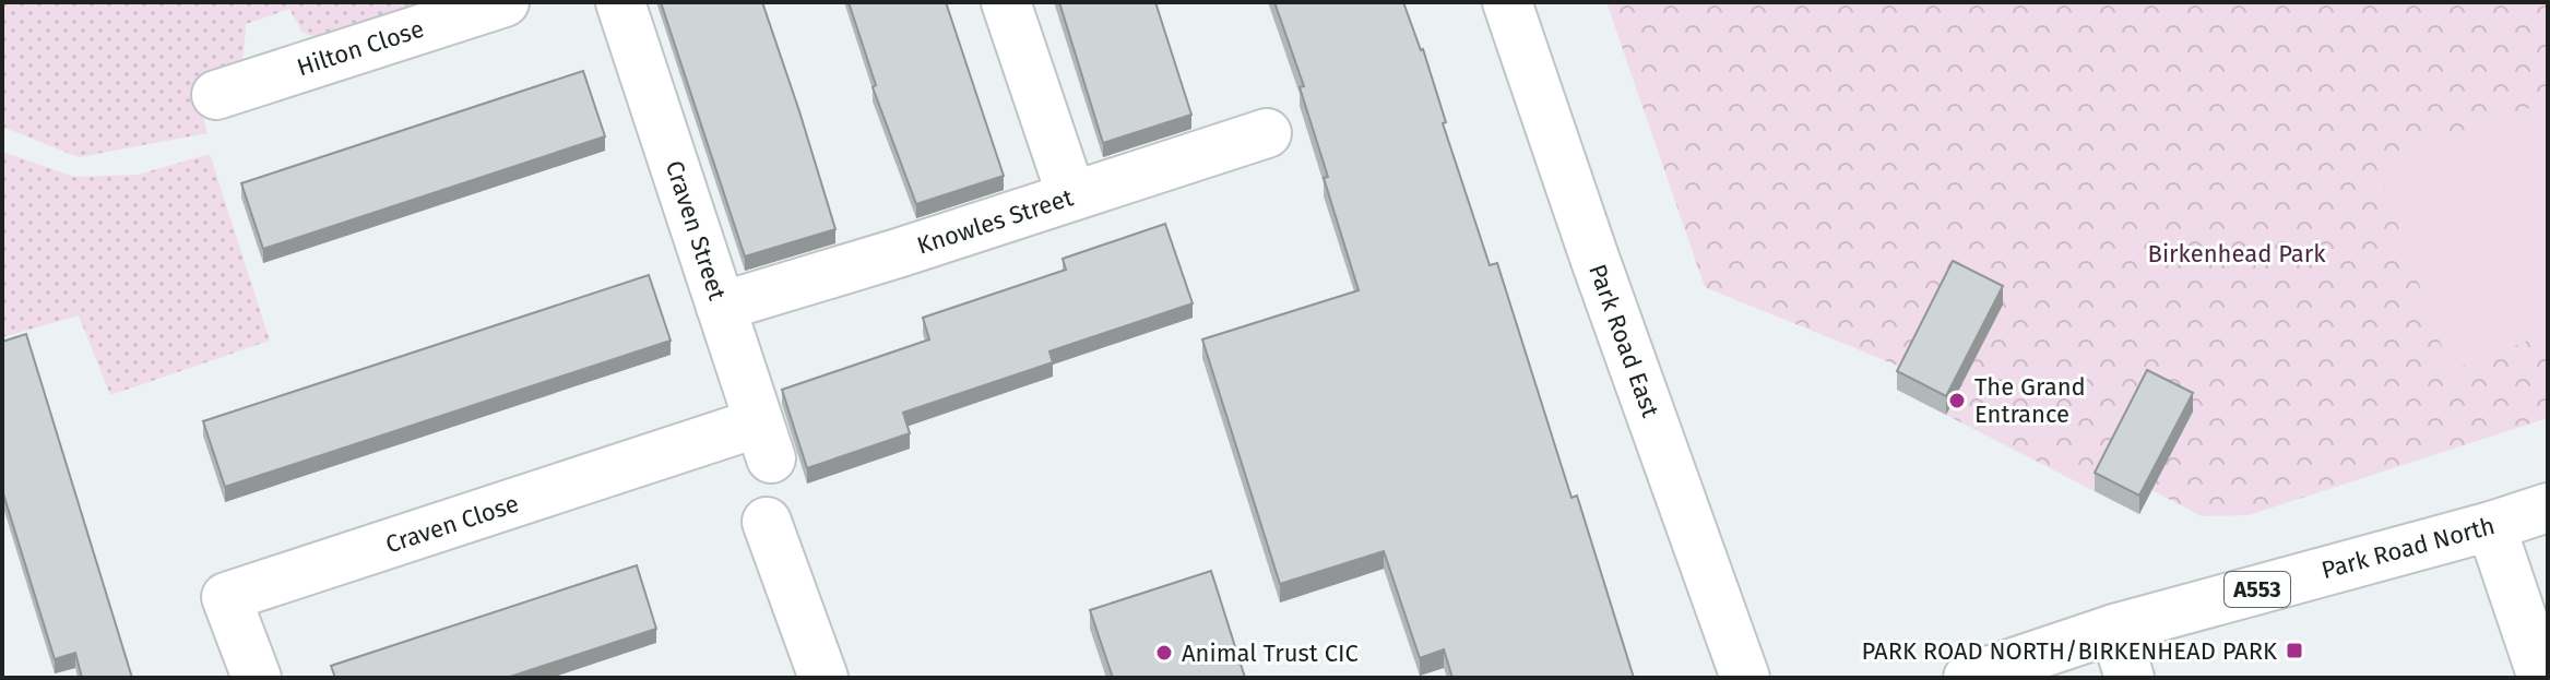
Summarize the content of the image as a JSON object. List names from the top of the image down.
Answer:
{
  "streets": {
    "street": [
      "Hilton Close",
      "Knowles Street",
      "Craven Street",
      "Park Road East",
      "Craven Close",
      "Park Road North",
      "A553"
    ]
  },
  "crossings": [
    ["Knowles Street", "Craven Street"],
    ["Craven Street", "Craven Close"]
  ],
  "parks": ["Birkenhead Park"],
  "places": {
    "other": ["The Grand Entrance", "Animal Trust CIC"],
    "transit": ["PARK ROAD NORTH/BIRKENHEAD PARK"]
  }
}
